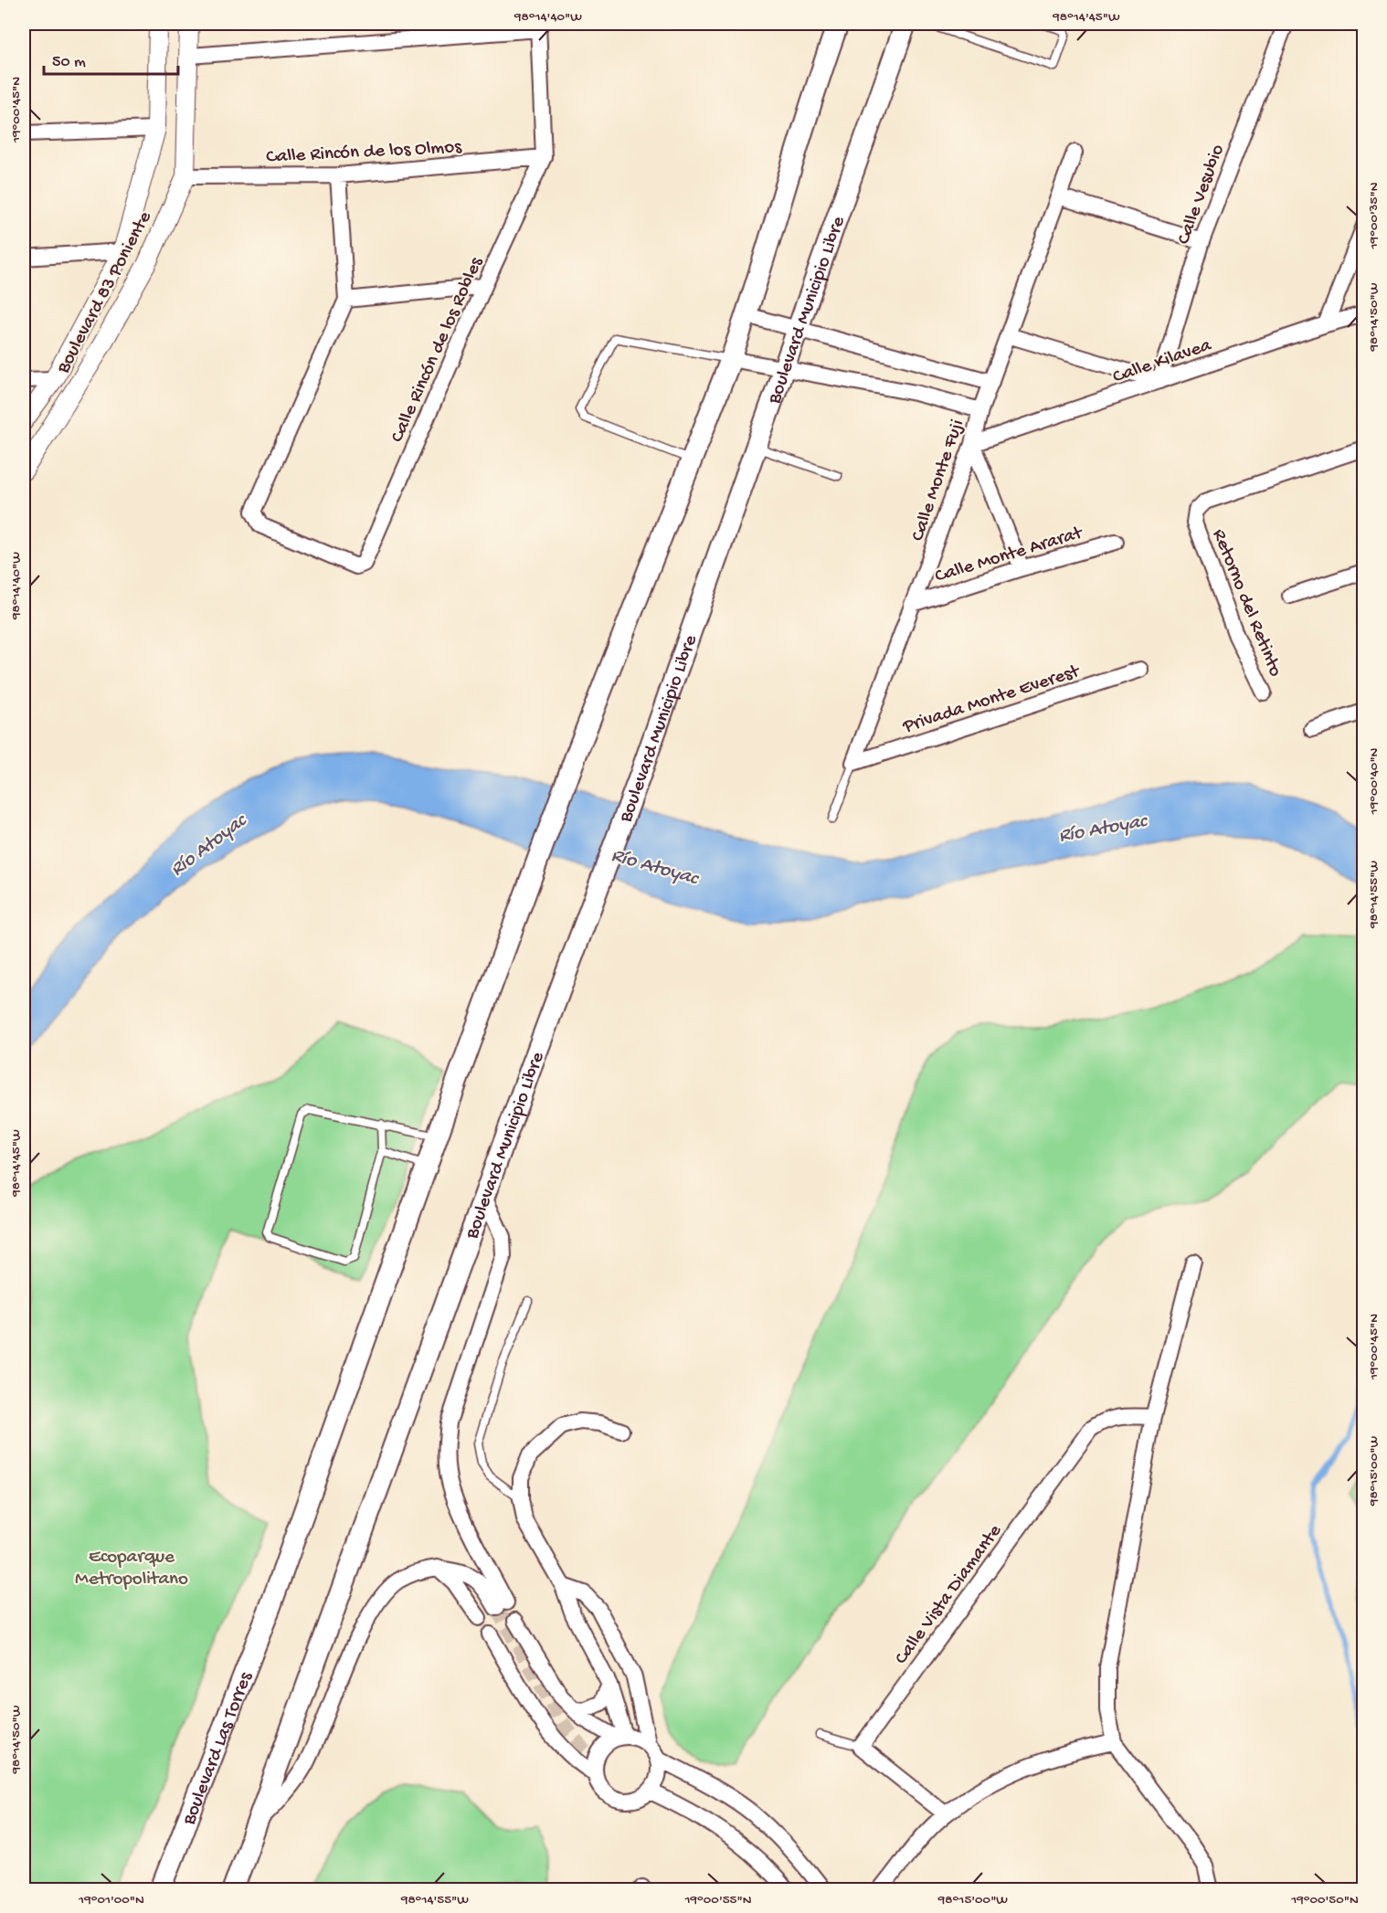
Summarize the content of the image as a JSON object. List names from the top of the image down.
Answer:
{
  "streets": {
    "main road": ["Boulevard Municipio Libre", "Boulevard Las Torres"],
    "street": [
      "Calle Rincón de los Olmos",
      "Calle Vesubio",
      "Boulevard 83 Poniente",
      "Calle Rincón de los Robles",
      "Calle Kilavea",
      "Calle Monte Fuji",
      "Calle Monte Ararat",
      "Retorno del Retinto",
      "Privada Monte Everest",
      "Calle Vista Diamante"
    ]
  },
  "crossings": [
    ["Calle Rincón de los Olmos", "Boulevard 83 Poniente"],
    ["Calle Rincón de los Olmos", "Calle Rincón de los Robles"],
    ["Calle Vesubio", "Calle Kilavea"],
    ["Calle Kilavea", "Calle Monte Fuji"],
    ["Calle Monte Fuji", "Calle Monte Ararat"],
    ["Calle Monte Fuji", "Privada Monte Everest"]
  ],
  "water": ["Río Atoyac"],
  "parks": ["Ecoparque Metropolitano"],
  "scale_bar": "50 m",
  "coordinates": [
    "98°14'40\"W",
    "98°14'45\"W",
    "19°00'45\"N",
    "19°00'35\"N",
    "98°14'50\"W",
    "19°00'40\"N",
    "98°14'55\"W",
    "98°15'00\"W",
    "19°01'00\"N",
    "19°00'55\"N",
    "19°00'50\"N"
  ]
}
